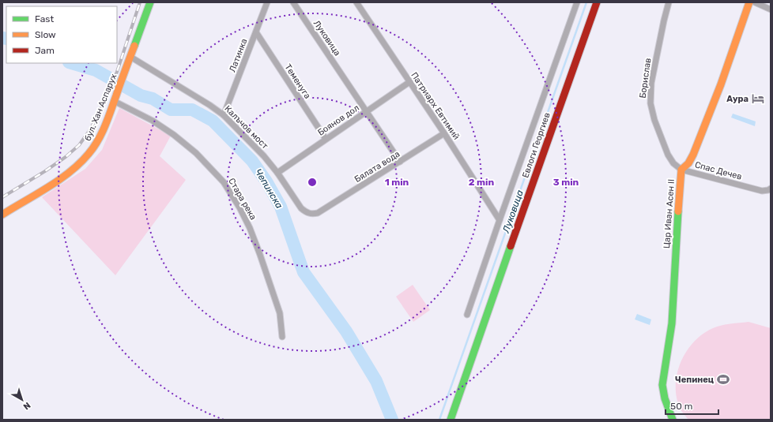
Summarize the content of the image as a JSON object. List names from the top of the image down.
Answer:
{
  "streets": {
    "street": [
      "Луковица",
      "Латинка",
      "Борислав",
      "Теменуга",
      "Патриарх Евтимий",
      "бул. Хан Аспарух",
      "Боянов дол",
      "Калъчов мост",
      "Евлоги Георгиев",
      "Бялата вода",
      "Спас Дечев",
      "Стара река",
      "Цар Иван Асен II"
    ]
  },
  "crossings": [
    ["Луковица", "Боянов дол"],
    ["Луковица", "Бялата вода"],
    ["Латинка", "Теменуга"],
    ["Латинка", "Калъчов мост"],
    ["Борислав", "Спас Дечев"],
    ["Теменуга", "Боянов дол"],
    ["Патриарх Евтимий", "Боянов дол"],
    ["Патриарх Евтимий", "Евлоги Георгиев"],
    ["Патриарх Евтимий", "Бялата вода"],
    ["бул. Хан Аспарух", "Калъчов мост"],
    ["бул. Хан Аспарух", "Стара река"],
    ["Боянов дол", "Калъчов мост"],
    ["Калъчов мост", "Бялата вода"],
    ["Спас Дечев", "Цар Иван Асен II"]
  ],
  "water": ["Чепинска", "Луковица"],
  "places": {
    "hotel": ["Аура"],
    "sports": ["Чепинец"]
  },
  "legend": ["Fast", "Slow", "Jam"],
  "scale_bar": "50 m",
  "north": "bottom right",
  "rings": ["1 min", "2 min", "3 min"]
}
